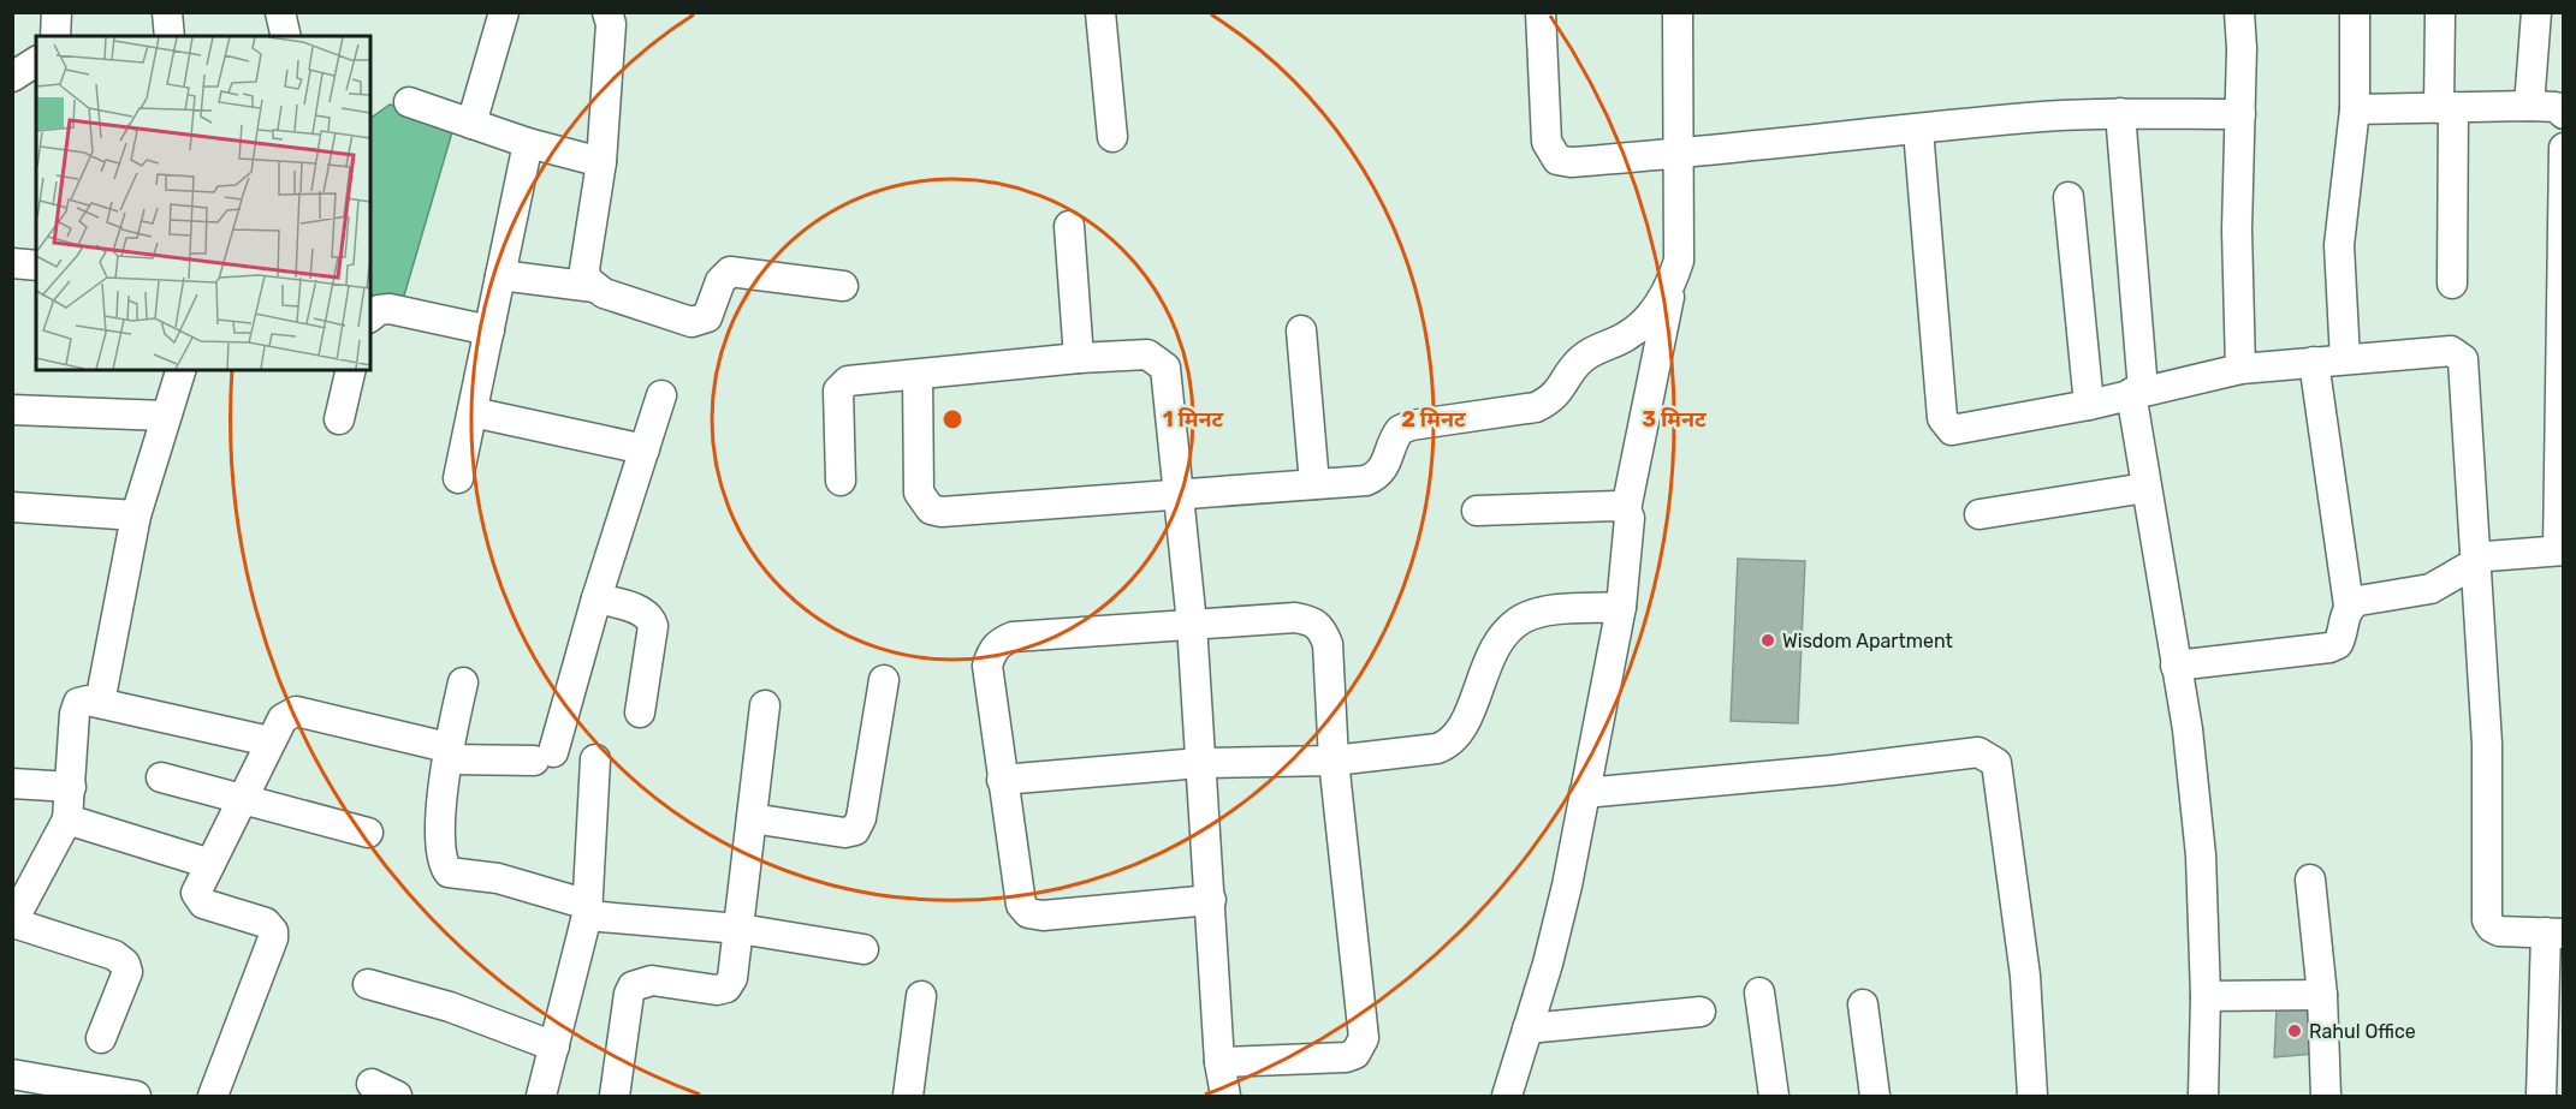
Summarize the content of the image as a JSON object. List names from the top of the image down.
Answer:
{
  "places": ["Wisdom Apartment", "Rahul Office"],
  "rings": ["1 मिनट", "2 मिनट", "3 मिनट"]
}
